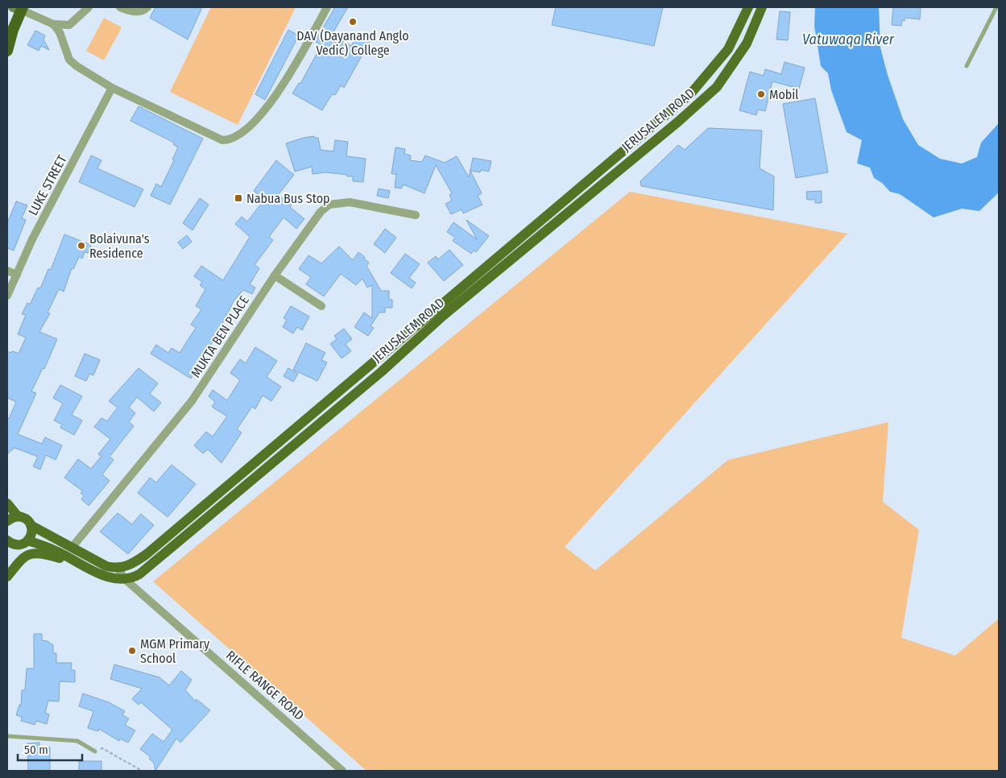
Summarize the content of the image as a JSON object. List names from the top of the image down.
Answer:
{
  "streets": {
    "main road": ["JERUSALEM ROAD"],
    "street": ["LUKE STREET", "MUKTA BEN PLACE", "RIFLE RANGE ROAD"]
  },
  "crossings": [
    ["JERUSALEM ROAD", "RIFLE RANGE ROAD"]
  ],
  "water": ["Vatuwaqa River"],
  "places": {
    "other": [
      "DAV (Dayanand Anglo Vedic) College",
      "Mobil",
      "Bolaivuna's Residence",
      "MGM Primary School"
    ],
    "transit": ["Nabua Bus Stop"]
  },
  "scale_bar": "50 m"
}
